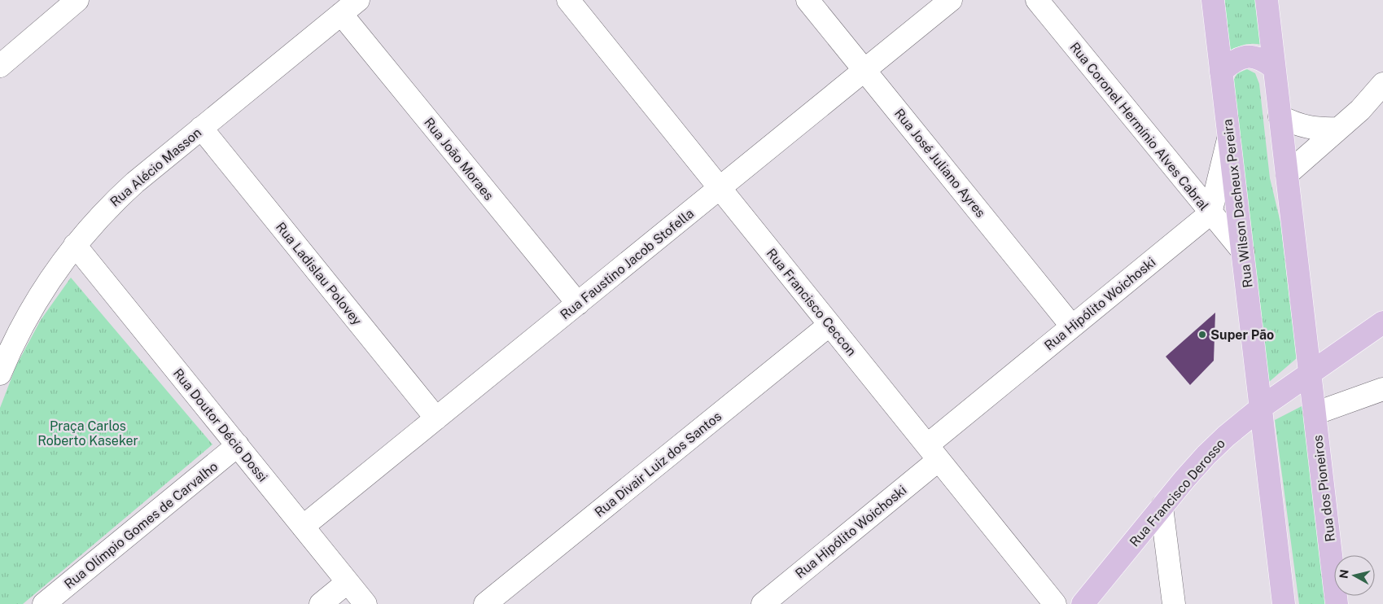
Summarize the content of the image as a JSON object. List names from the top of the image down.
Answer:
{
  "streets": {
    "main road": ["Rua Wilson Dacheux Pereira", "Rua dos Pioneiros", "Rua Francisco Derosso"],
    "street": [
      "Rua Coronel Hermínio Alves Cabral",
      "Rua João Moraes",
      "Rua José Juliano Ayres",
      "Rua Alécio Masson",
      "Rua Faustino Jacob Stofella",
      "Rua Ladislau Polovey",
      "Rua Francisco Ceccon",
      "Rua Hipólito Woichoski",
      "Rua Doutor Décio Dossi",
      "Rua Divair Luiz dos Santos",
      "Rua Olímpio Gomes de Carvalho"
    ]
  },
  "crossings": [
    ["Rua Coronel Hermínio Alves Cabral", "Rua Wilson Dacheux Pereira"],
    ["Rua Coronel Hermínio Alves Cabral", "Rua Hipólito Woichoski"],
    ["Rua João Moraes", "Rua Alécio Masson"],
    ["Rua João Moraes", "Rua Faustino Jacob Stofella"],
    ["Rua José Juliano Ayres", "Rua Faustino Jacob Stofella"],
    ["Rua José Juliano Ayres", "Rua Hipólito Woichoski"],
    ["Rua Alécio Masson", "Rua Ladislau Polovey"],
    ["Rua Alécio Masson", "Rua Doutor Décio Dossi"],
    ["Rua Wilson Dacheux Pereira", "Rua Francisco Derosso"],
    ["Rua Faustino Jacob Stofella", "Rua Ladislau Polovey"],
    ["Rua Faustino Jacob Stofella", "Rua Francisco Ceccon"],
    ["Rua Faustino Jacob Stofella", "Rua Doutor Décio Dossi"],
    ["Rua Francisco Ceccon", "Rua Hipólito Woichoski"],
    ["Rua Francisco Ceccon", "Rua Divair Luiz dos Santos"],
    ["Rua Doutor Décio Dossi", "Rua Olímpio Gomes de Carvalho"],
    ["Rua dos Pioneiros", "Rua Francisco Derosso"]
  ],
  "parks": ["Praça Carlos Roberto Kaseker"],
  "places": ["Super Pão"],
  "north": "left"
}
